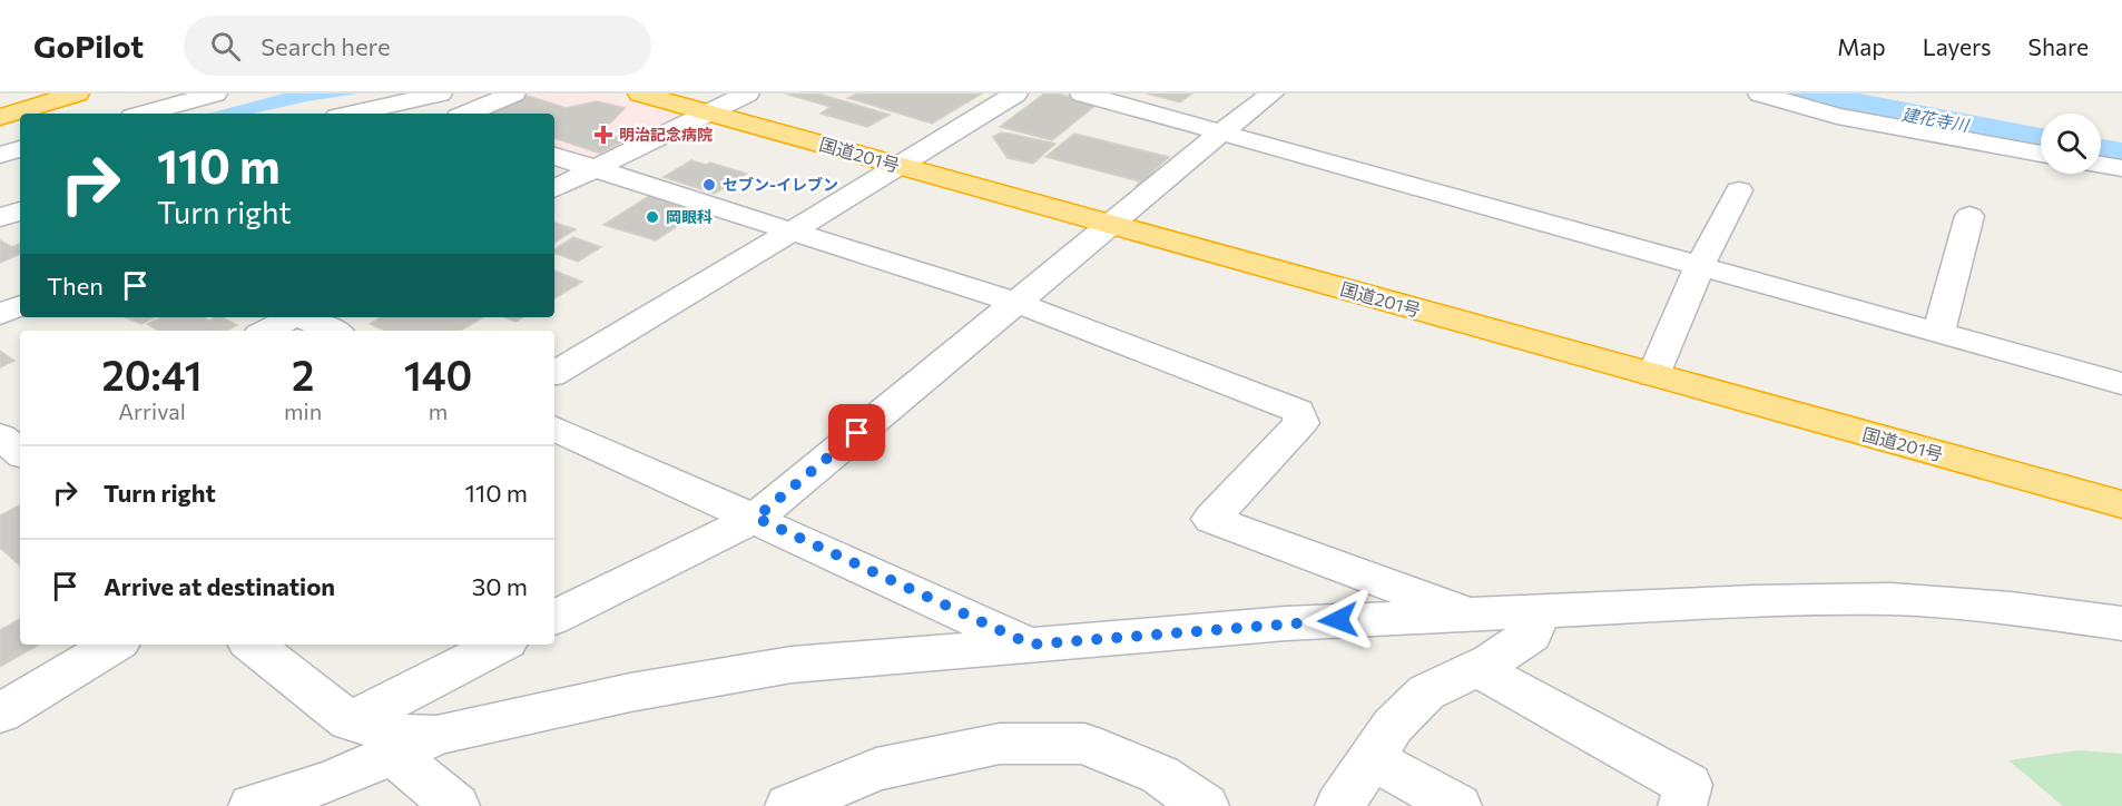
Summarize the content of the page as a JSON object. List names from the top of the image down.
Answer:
{
  "streets": {
    "highway": ["国道201号"]
  },
  "water": ["建花寺川"],
  "places": {
    "health": ["明治記念病院"],
    "other": ["セブン-イレブン", "岡眼科"]
  },
  "page": {
    "header": "GoPilot",
    "search": "Search here",
    "nav": ["Map", "Layers", "Share"],
    "turn": ["110 m", "Turn right"],
    "then": "Then",
    "eta": [
      "20:41",
      "Arrival",
      "2",
      "min",
      "140",
      "m"
    ],
    "list": [
      {
        "name": "Turn right",
        "value": "110 m"
      },
      {
        "name": "Arrive at destination",
        "value": "30 m"
      }
    ]
  }
}
